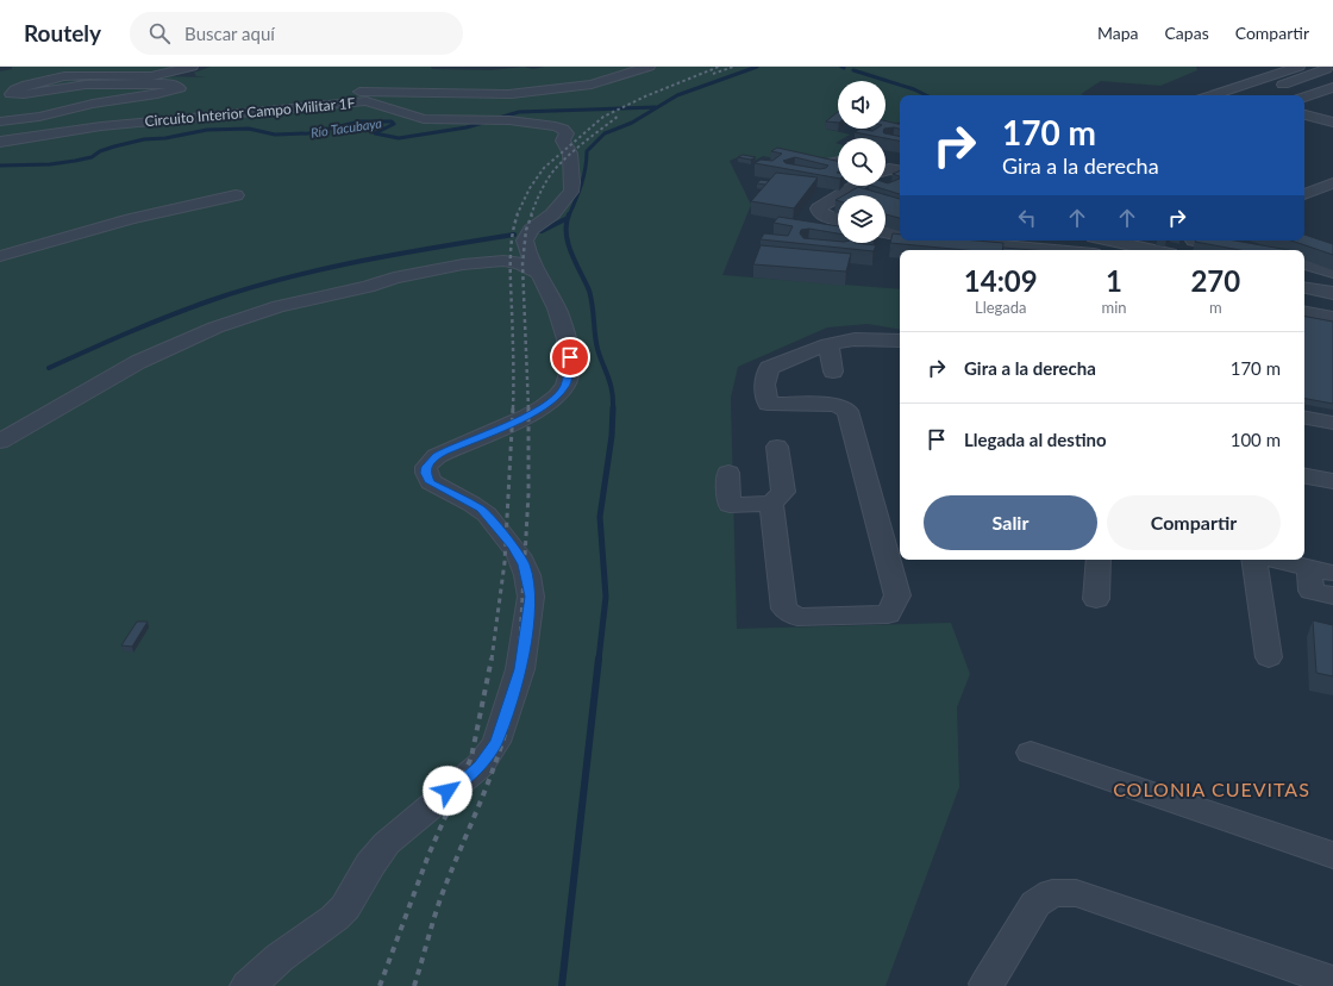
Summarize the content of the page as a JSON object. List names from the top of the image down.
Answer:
{
  "streets": {
    "street": ["Circuito Interior Campo Militar 1F"]
  },
  "districts": ["COLONIA CUEVITAS"],
  "water": ["Río Tacubaya"],
  "page": {
    "header": "Routely",
    "search": "Buscar aquí",
    "nav": ["Mapa", "Capas", "Compartir"],
    "turn": ["170 m", "Gira a la derecha"],
    "eta": [
      "14:09",
      "Llegada",
      "1",
      "min",
      "270",
      "m"
    ],
    "list": [
      {
        "name": "Gira a la derecha",
        "value": "170 m"
      },
      {
        "name": "Llegada al destino",
        "value": "100 m"
      }
    ],
    "buttons": ["Salir", "Compartir"]
  }
}
